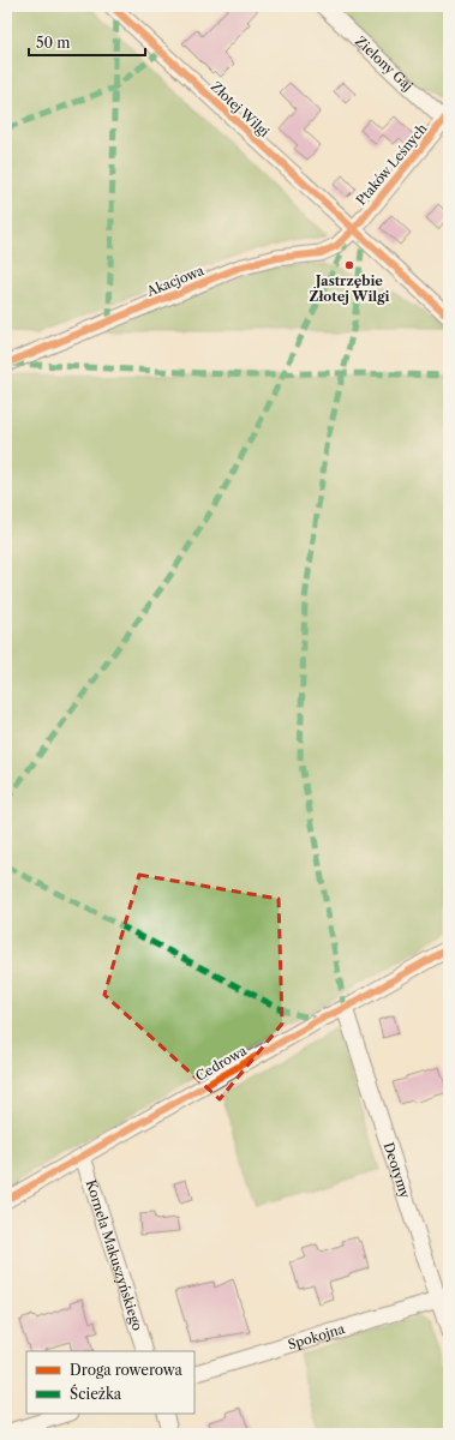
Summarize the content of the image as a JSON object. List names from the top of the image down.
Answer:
{
  "streets": {
    "street": [
      "Zielony Gaj",
      "Złotej Wilgi",
      "Ptaków Leśnych",
      "Akacjowa",
      "Cedrowa",
      "Deotymy",
      "Kornela Makuszyńskiego",
      "Spokojna"
    ]
  },
  "crossings": [
    ["Zielony Gaj", "Ptaków Leśnych"],
    ["Złotej Wilgi", "Ptaków Leśnych"],
    ["Złotej Wilgi", "Akacjowa"],
    ["Ptaków Leśnych", "Akacjowa"],
    ["Cedrowa", "Deotymy"],
    ["Cedrowa", "Kornela Makuszyńskiego"],
    ["Deotymy", "Spokojna"]
  ],
  "places": ["Jastrzębie Złotej Wilgi"],
  "legend": ["Droga rowerowa", "Ścieżka"],
  "scale_bar": "50 m"
}
